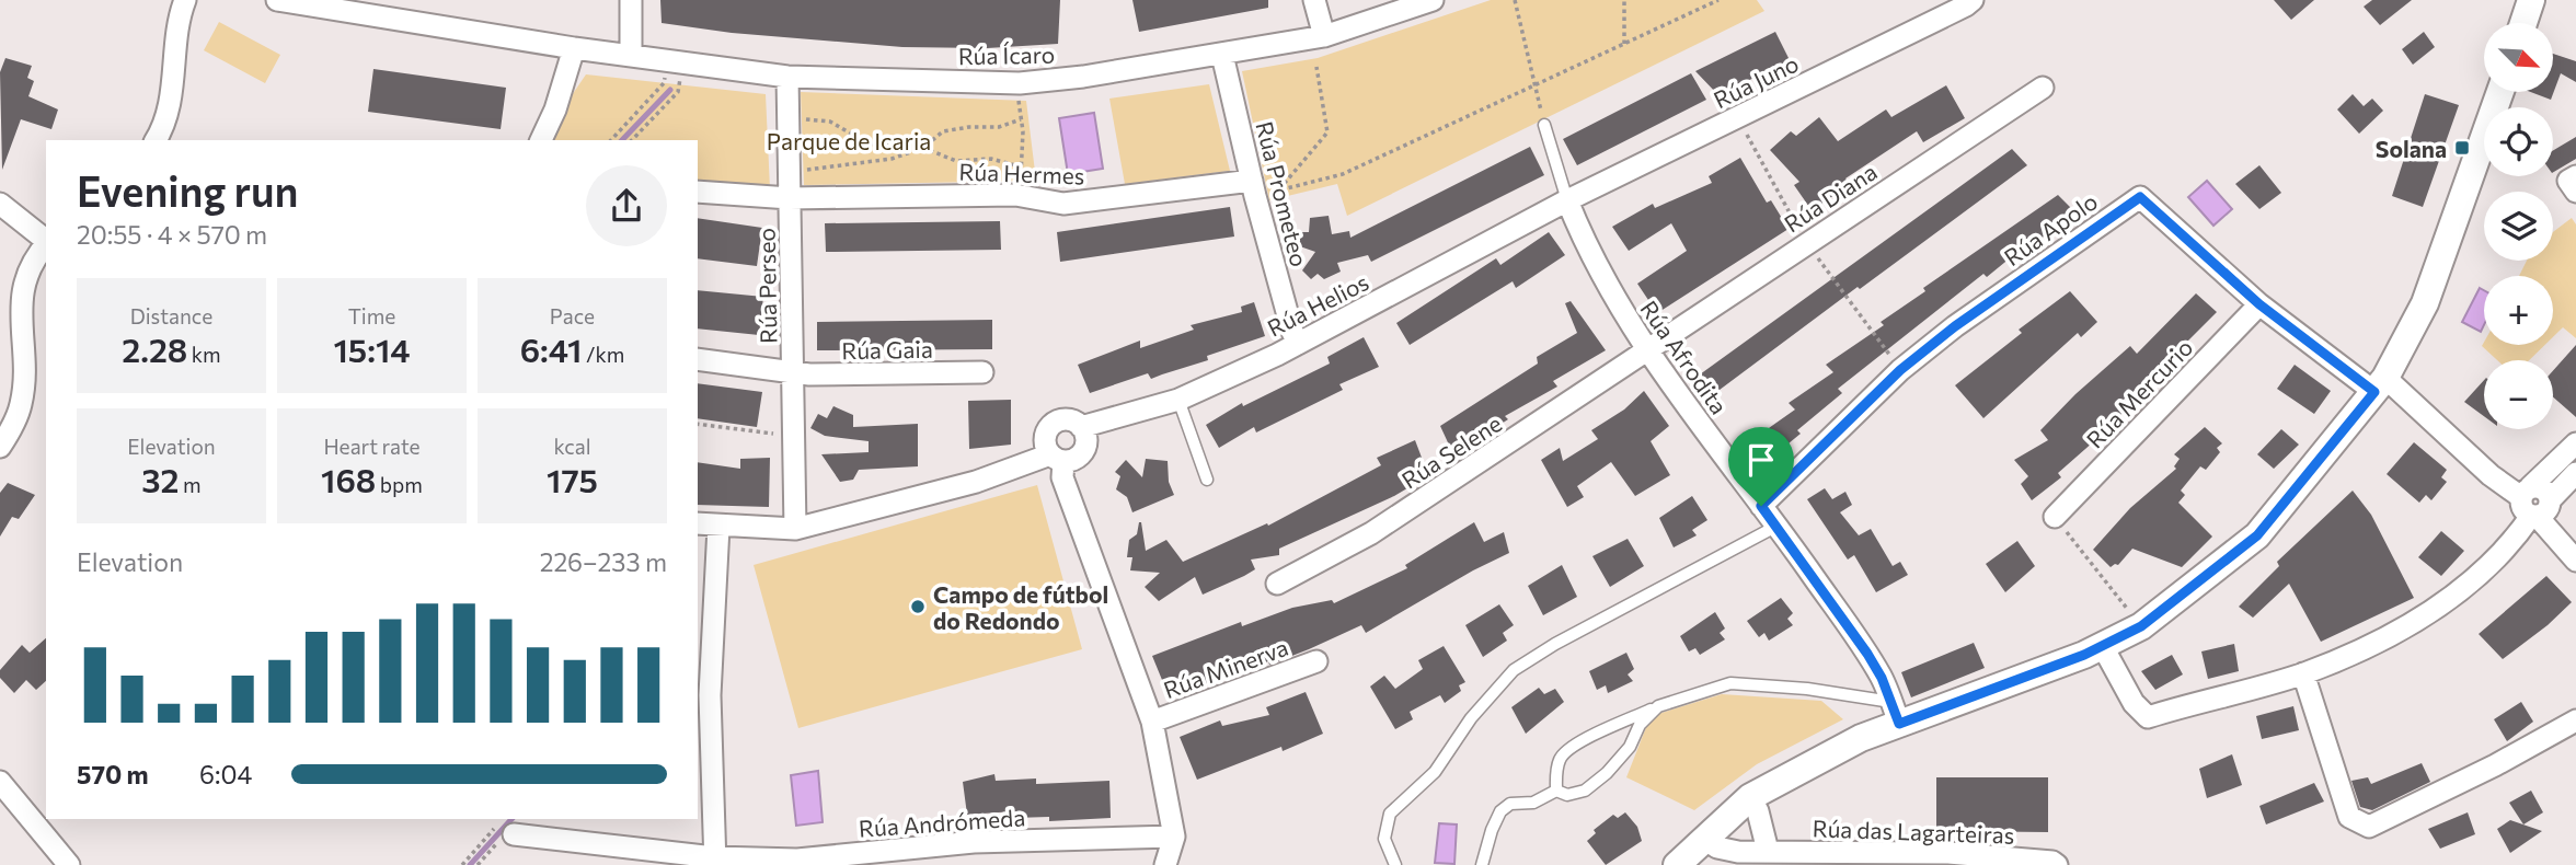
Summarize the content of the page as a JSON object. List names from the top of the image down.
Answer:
{
  "streets": {
    "street": [
      "Rúa Ícaro",
      "Rúa Juno",
      "Rúa Hermes",
      "Rúa Prometeo",
      "Rúa Diana",
      "Rúa Apolo",
      "Rúa Perseo",
      "Rúa Helios",
      "Rúa Gaia",
      "Rúa Afrodita",
      "Rúa Mercurio",
      "Rúa Selene",
      "Rúa Minerva",
      "Rúa Andrómeda",
      "Rúa das Lagarteiras"
    ]
  },
  "crossings": [
    ["Rúa Ícaro", "Rúa Prometeo"],
    ["Rúa Ícaro", "Rúa Perseo"],
    ["Rúa Juno", "Rúa Helios"],
    ["Rúa Juno", "Rúa Afrodita"],
    ["Rúa Hermes", "Rúa Prometeo"],
    ["Rúa Hermes", "Rúa Perseo"],
    ["Rúa Prometeo", "Rúa Helios"],
    ["Rúa Diana", "Rúa Afrodita"],
    ["Rúa Diana", "Rúa Selene"],
    ["Rúa Apolo", "Rúa Afrodita"],
    ["Rúa Apolo", "Rúa Mercurio"],
    ["Rúa Perseo", "Rúa Gaia"],
    ["Rúa Helios", "Rúa Afrodita"],
    ["Rúa Helios", "Rúa Minerva"],
    ["Rúa Afrodita", "Rúa Selene"],
    ["Rúa Minerva", "Rúa Andrómeda"]
  ],
  "parks": ["Parque de Icaria"],
  "places": {
    "transit": ["Solana"],
    "other": ["Campo de fútbol do Redondo"]
  },
  "north": "bottom right",
  "page": {
    "map_buttons": ["+", "−"],
    "heading": ["Evening run", "20:55 · 4 × 570 m"],
    "stats": [
      ["Distance", "2.28 km"],
      ["Time", "15:14"],
      ["Pace", "6:41 /km"],
      ["Elevation", "32 m"],
      ["Heart rate", "168 bpm"],
      ["kcal", "175"]
    ],
    "chart": ["Elevation", "226–233 m"],
    "list": [
      {
        "name": "570 m",
        "note": "6:04"
      }
    ]
  }
}
